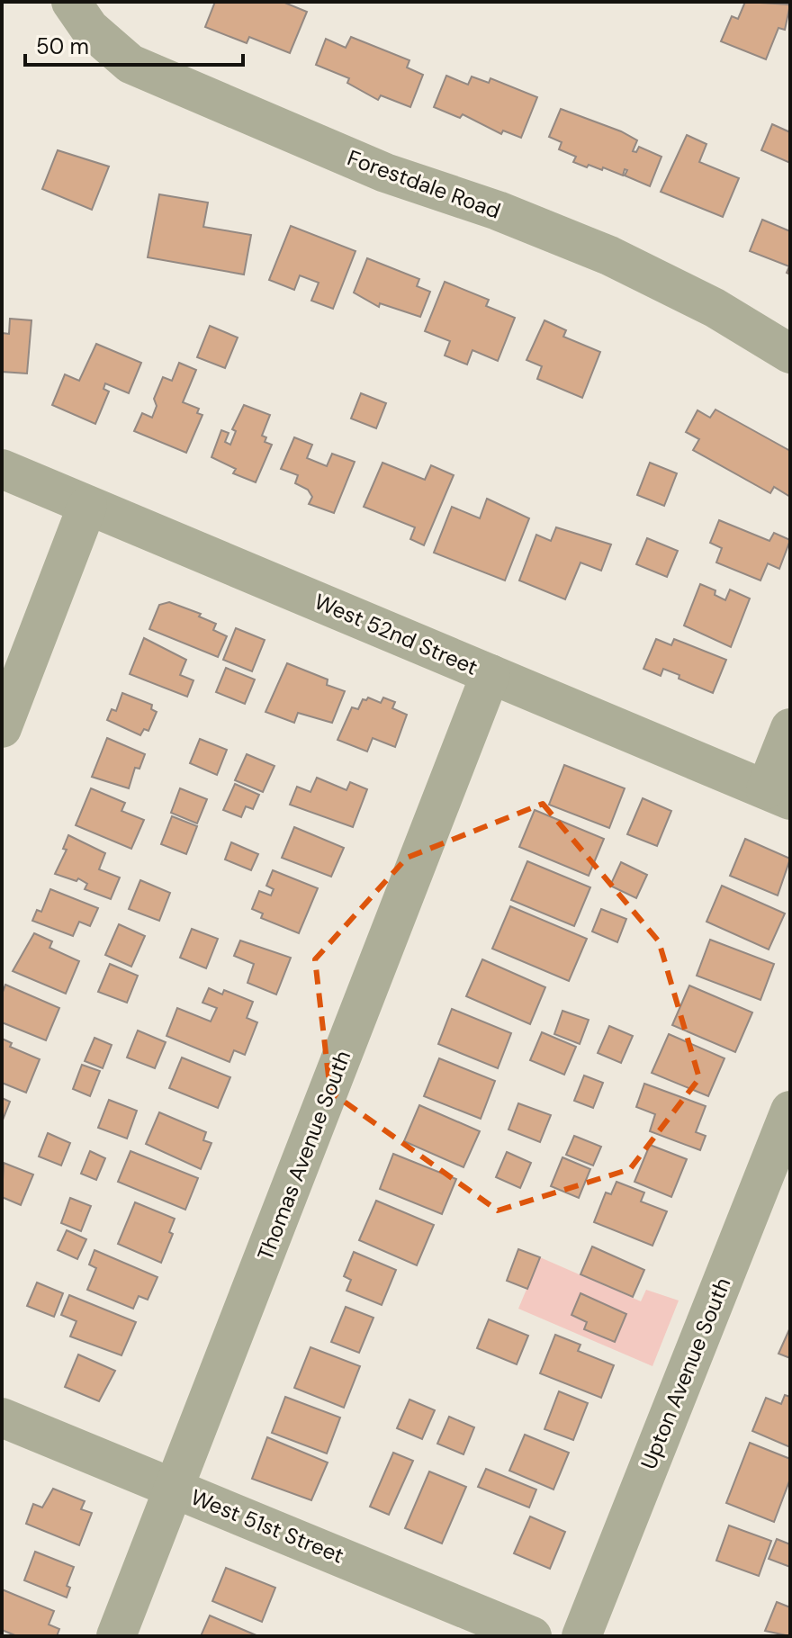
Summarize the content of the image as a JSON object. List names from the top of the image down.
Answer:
{
  "streets": {
    "street": [
      "Forestdale Road",
      "West 52nd Street",
      "Thomas Avenue South",
      "Upton Avenue South",
      "West 51st Street"
    ]
  },
  "crossings": [
    ["West 52nd Street", "Thomas Avenue South"],
    ["Thomas Avenue South", "West 51st Street"]
  ],
  "scale_bar": "50 m"
}
